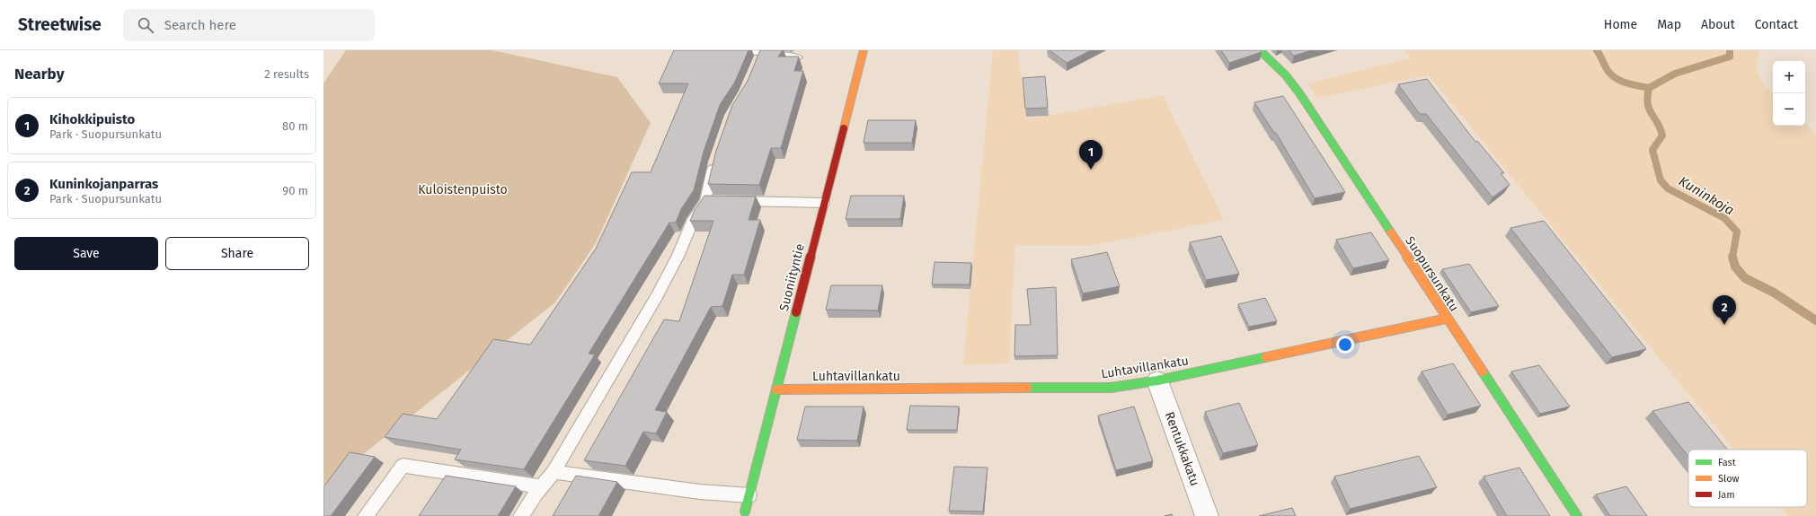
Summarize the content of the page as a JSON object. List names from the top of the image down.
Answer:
{
  "streets": {
    "street": [
      "Suopursunkatu",
      "Suoniityntie",
      "Luhtavillankatu",
      "Rentukkakatu"
    ]
  },
  "crossings": [
    ["Suopursunkatu", "Luhtavillankatu"],
    ["Suoniityntie", "Luhtavillankatu"],
    ["Luhtavillankatu", "Rentukkakatu"]
  ],
  "water": ["Kuninkoja"],
  "parks": ["Kuloistenpuisto"],
  "legend": ["Fast", "Slow", "Jam"],
  "page": {
    "header": "Streetwise",
    "search": "Search here",
    "nav": [
      "Home",
      "Map",
      "About",
      "Contact"
    ],
    "heading": ["Nearby", "2 results"],
    "map_buttons": ["+", "−"],
    "list": [
      {
        "mark": "1",
        "name": "Kihokkipuisto",
        "note": "Park · Suopursunkatu",
        "value": "80 m"
      },
      {
        "mark": "2",
        "name": "Kuninkojanparras",
        "note": "Park · Suopursunkatu",
        "value": "90 m"
      }
    ],
    "pins": ["1", "2"],
    "buttons": ["Save", "Share"]
  }
}
